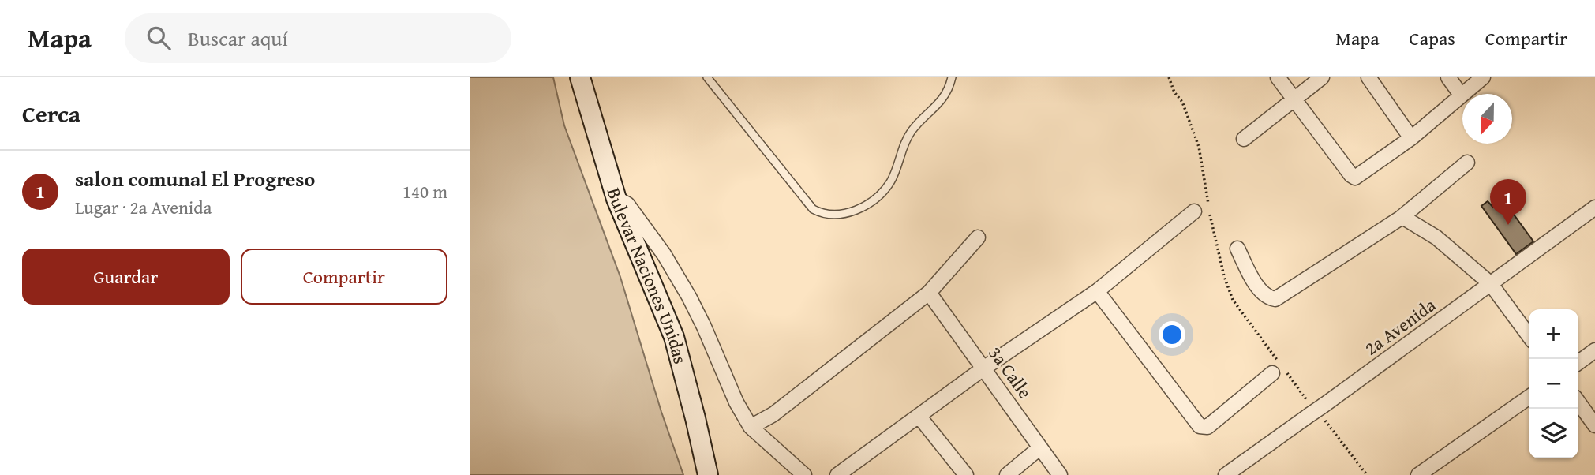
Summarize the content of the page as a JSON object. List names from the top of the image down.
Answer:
{
  "streets": {
    "main road": ["Bulevar Naciones Unidas"],
    "street": ["2a Avenida", "3a Calle"]
  },
  "north": "bottom",
  "page": {
    "header": "Mapa",
    "search": "Buscar aquí",
    "nav": ["Mapa", "Capas", "Compartir"],
    "heading": "Cerca",
    "list": [
      {
        "mark": "1",
        "name": "salon comunal El Progreso",
        "note": "Lugar · 2a Avenida",
        "value": "140 m"
      }
    ],
    "pins": "1",
    "buttons": ["Guardar", "Compartir"],
    "map_buttons": ["+", "−"]
  }
}
